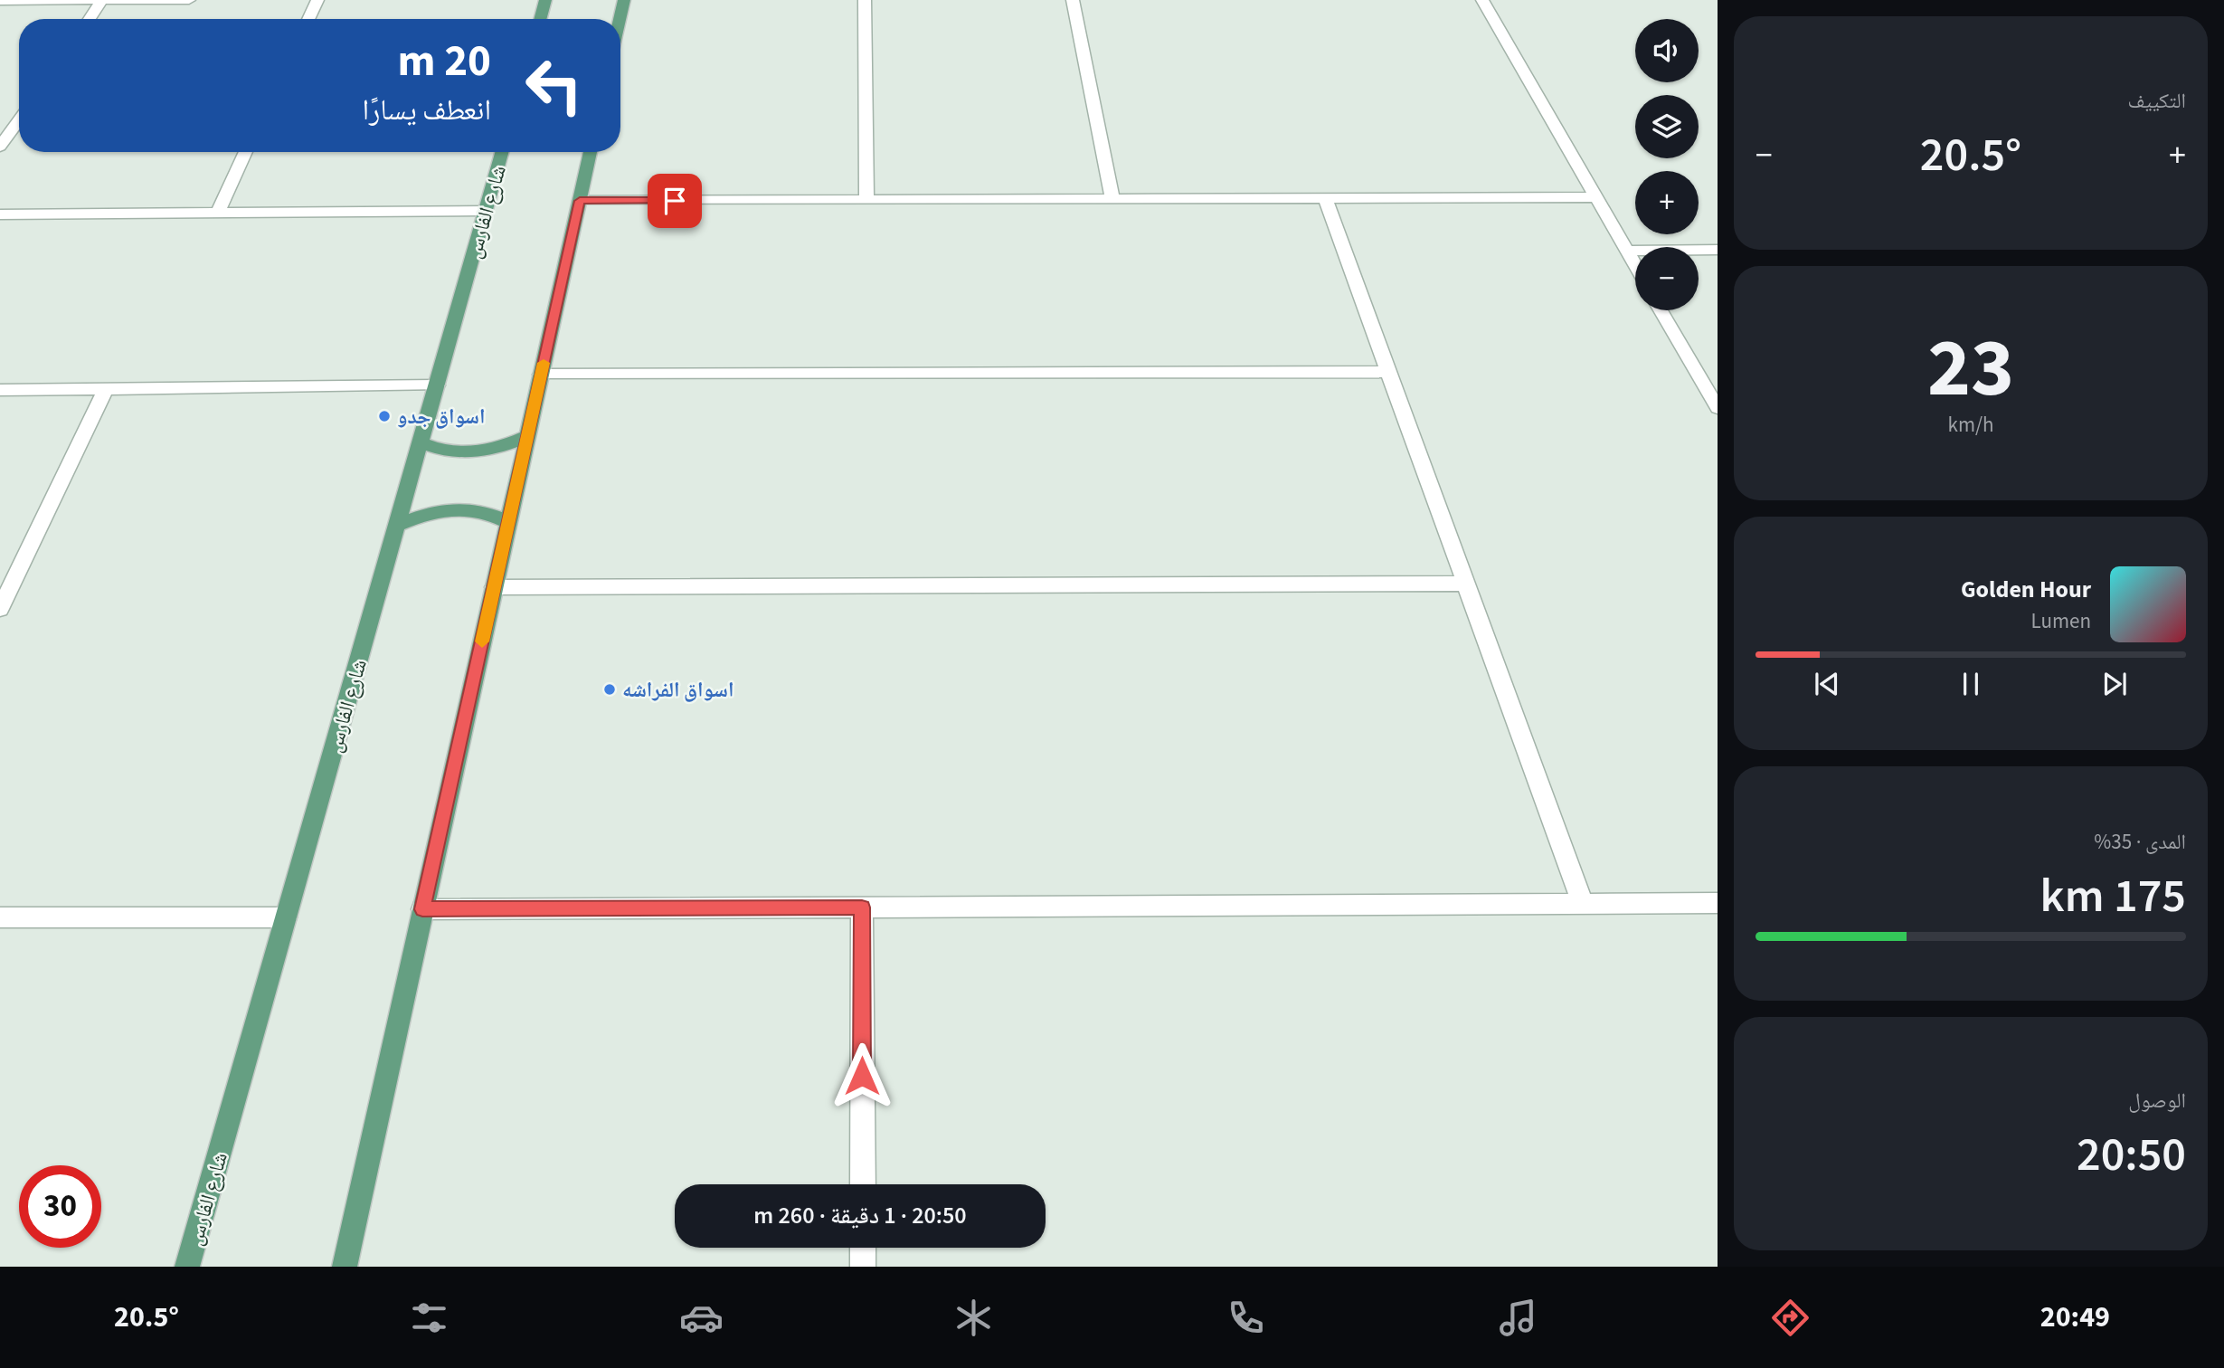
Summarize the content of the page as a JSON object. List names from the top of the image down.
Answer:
{
  "streets": {
    "main road": ["شارع الفارس"]
  },
  "places": ["اسواق جدو", "اسواق الفراشه"],
  "page": {
    "tile": [
      "التكييف",
      ["23", "km/h"],
      ["المدى · 35%", "175 km"],
      ["الوصول", "20:50"]
    ],
    "map_buttons": ["+", "−"],
    "turn": ["20 m", "انعطف يسارًا"],
    "heat": ["−", "20.5°", "+"],
    "song": ["Golden Hour", "Lumen"],
    "limit": "30",
    "trip": "20:50 · 1 دقيقة · 260 m",
    "tabs": ["20:49", "20.5°"]
  }
}
